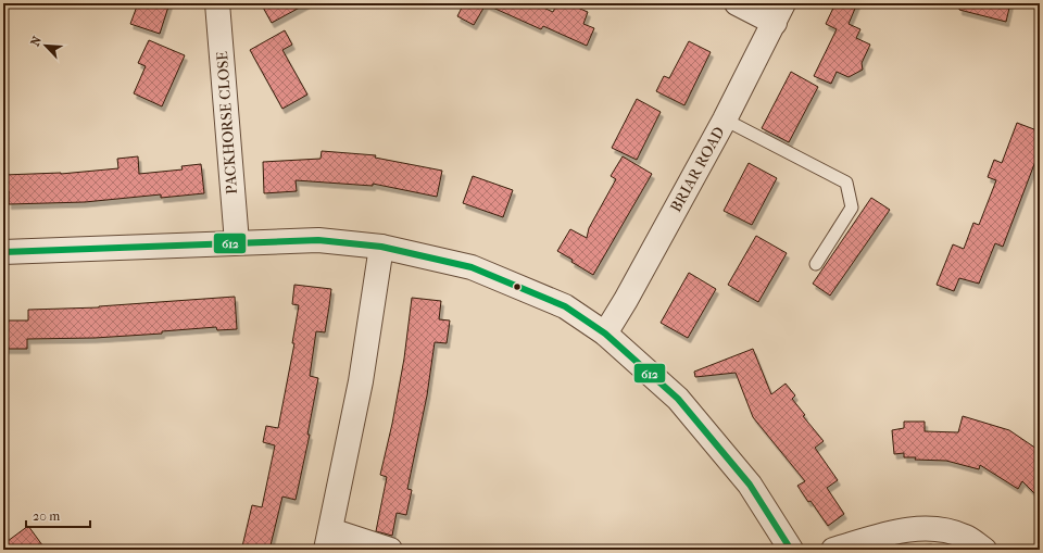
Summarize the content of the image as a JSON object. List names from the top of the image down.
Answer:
{
  "streets": {
    "street": ["PACKHORSE CLOSE", "BRIAR ROAD"]
  },
  "lines": ["transit line 612"],
  "scale_bar": "20 m",
  "north": "top left"
}
